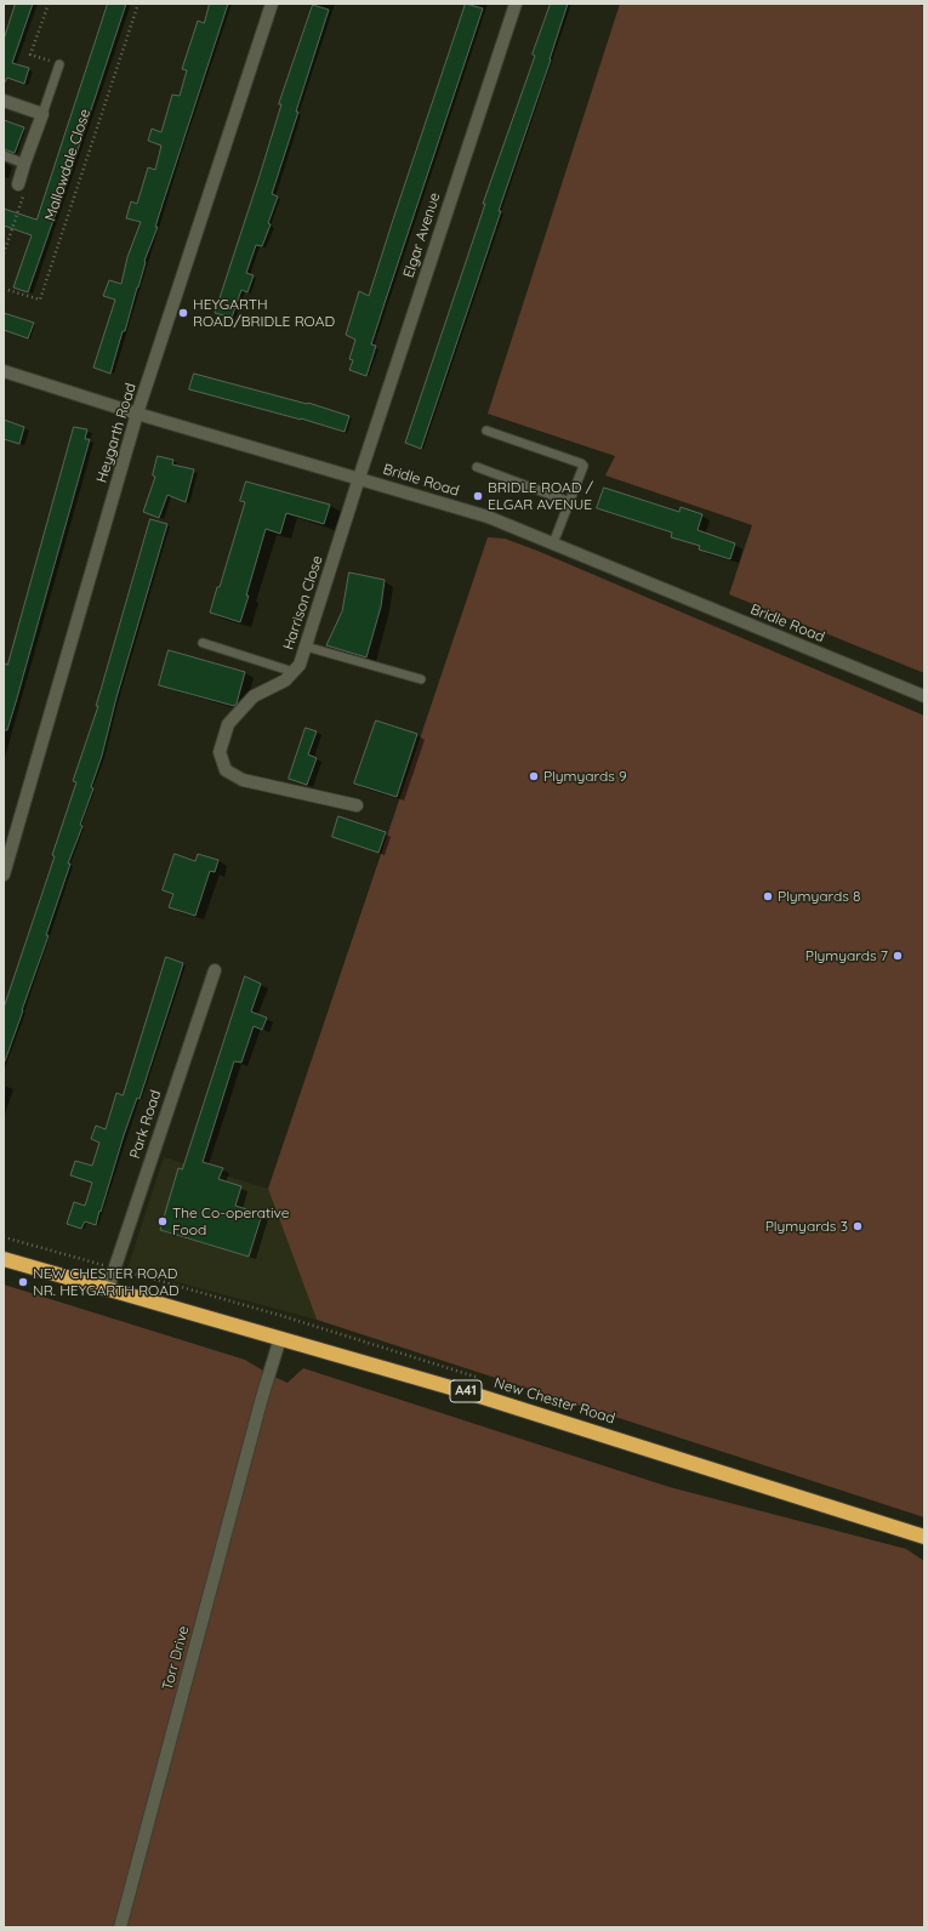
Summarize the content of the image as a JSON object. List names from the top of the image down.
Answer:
{
  "streets": {
    "highway": ["A41", "New Chester Road"],
    "street": [
      "Elgar Avenue",
      "Heygarth Road",
      "Bridle Road",
      "Harrison Close",
      "Park Road",
      "Torr Drive"
    ],
    "path": ["Mallowdale Close"]
  },
  "crossings": [
    ["Elgar Avenue", "Bridle Road"],
    ["Elgar Avenue", "Harrison Close"],
    ["Heygarth Road", "Bridle Road"],
    ["Bridle Road", "Harrison Close"],
    ["Park Road", "New Chester Road"],
    ["New Chester Road", "Torr Drive"]
  ],
  "places": [
    "HEYGARTH ROAD/BRIDLE ROAD",
    "BRIDLE ROAD / ELGAR AVENUE",
    "Plymyards 9",
    "Plymyards 8",
    "Plymyards 7",
    "The Co-operative Food",
    "Plymyards 3",
    "NEW CHESTER ROAD NR. HEYGARTH ROAD"
  ]
}
